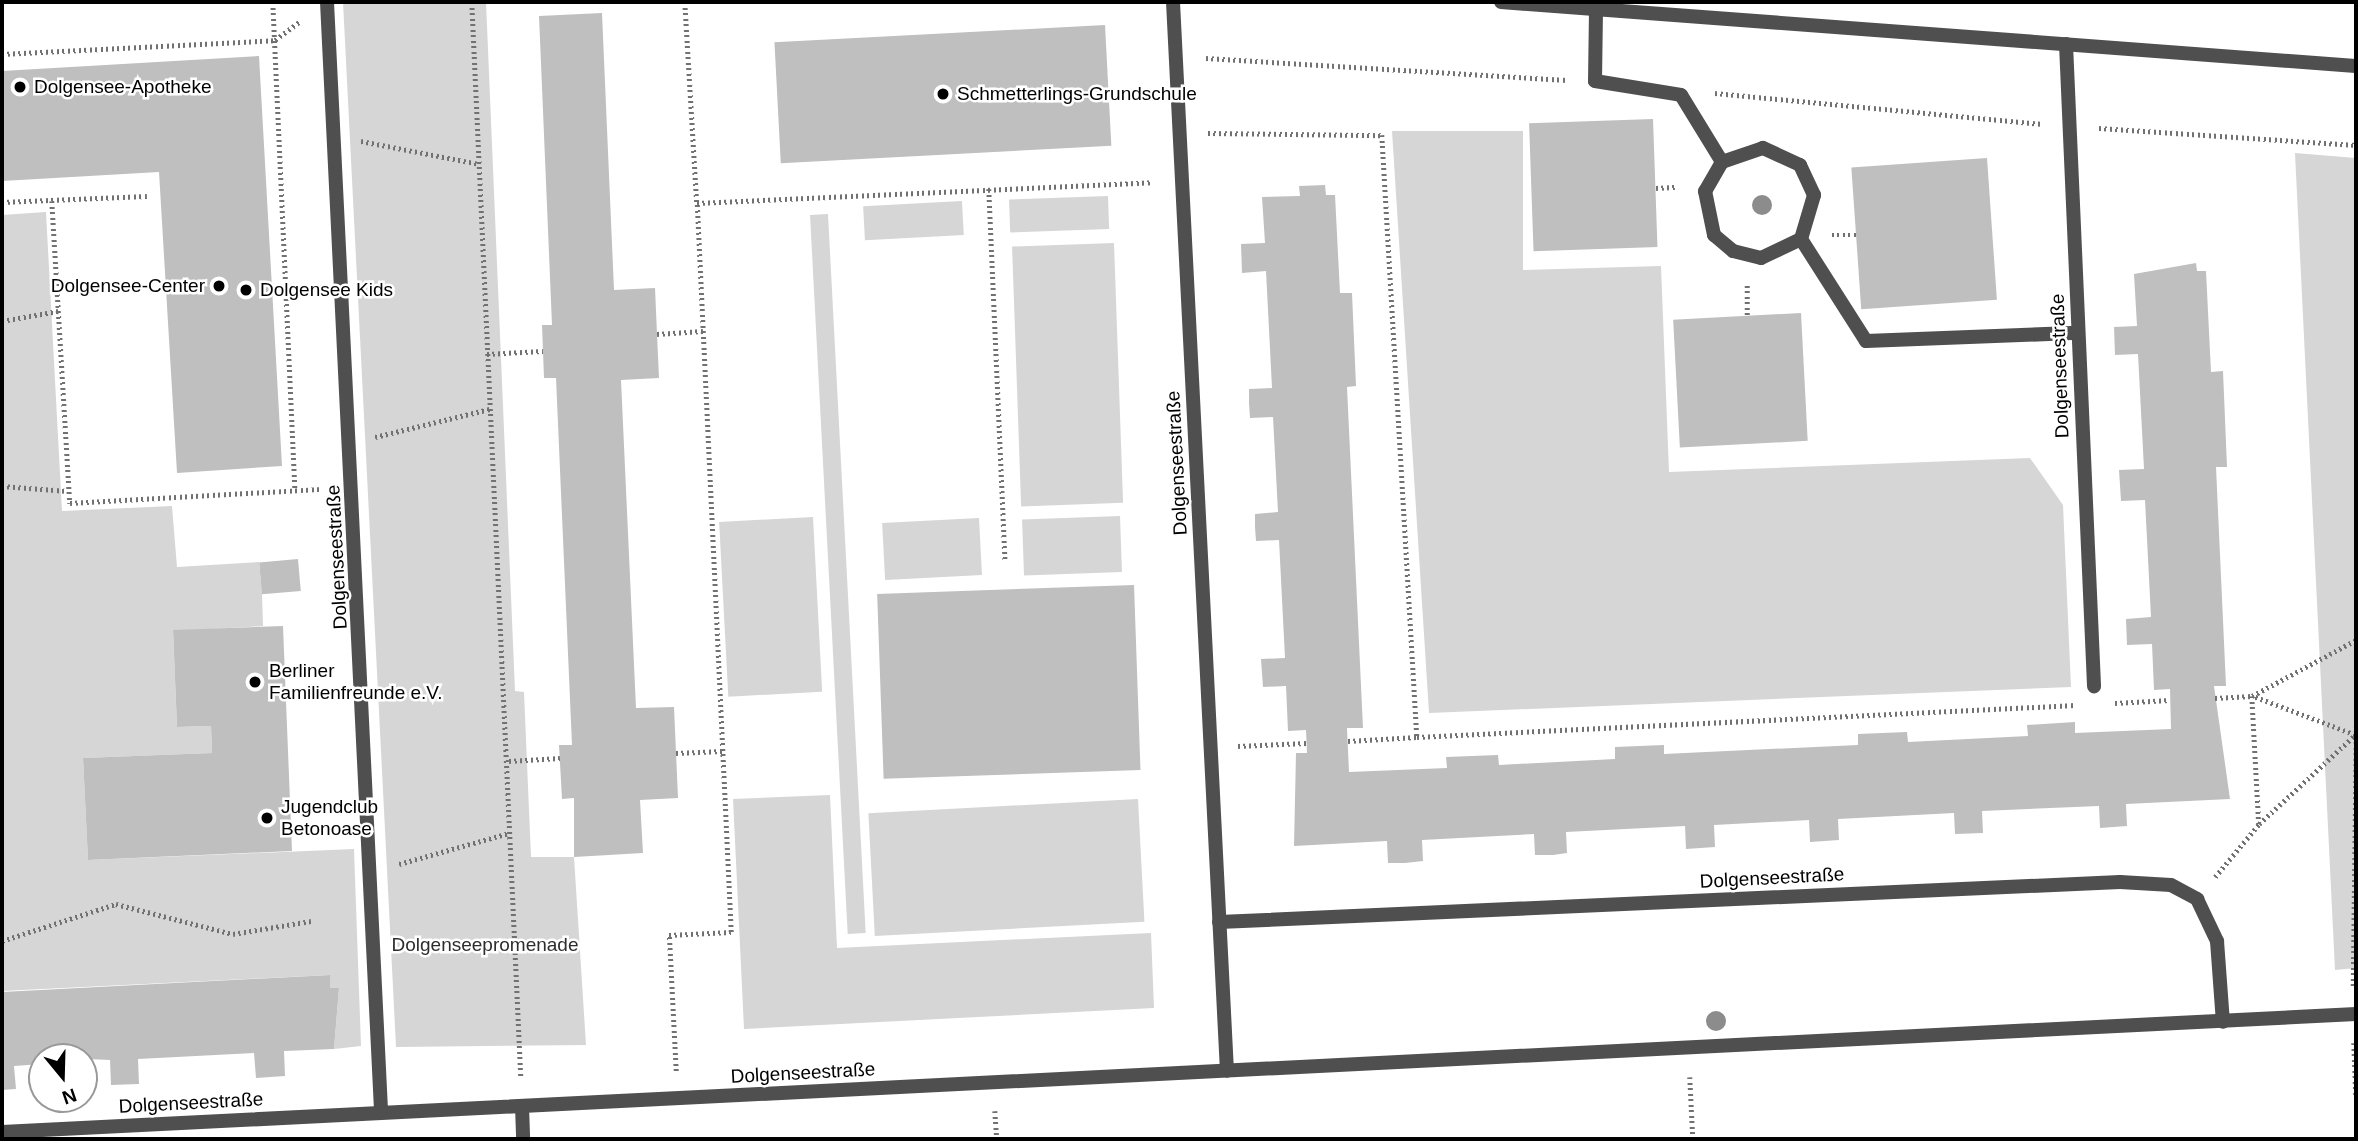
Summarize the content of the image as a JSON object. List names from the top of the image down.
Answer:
{
  "streets": {
    "street": ["Dolgenseestraße"]
  },
  "parks": ["Dolgenseepromenade"],
  "places": [
    "Dolgensee-Apotheke",
    "Schmetterlings-Grundschule",
    "Dolgensee-Center",
    "Dolgensee Kids",
    "Berliner Familienfreunde e.V.",
    "Jugendclub Betonoase"
  ],
  "north": "bottom"
}
